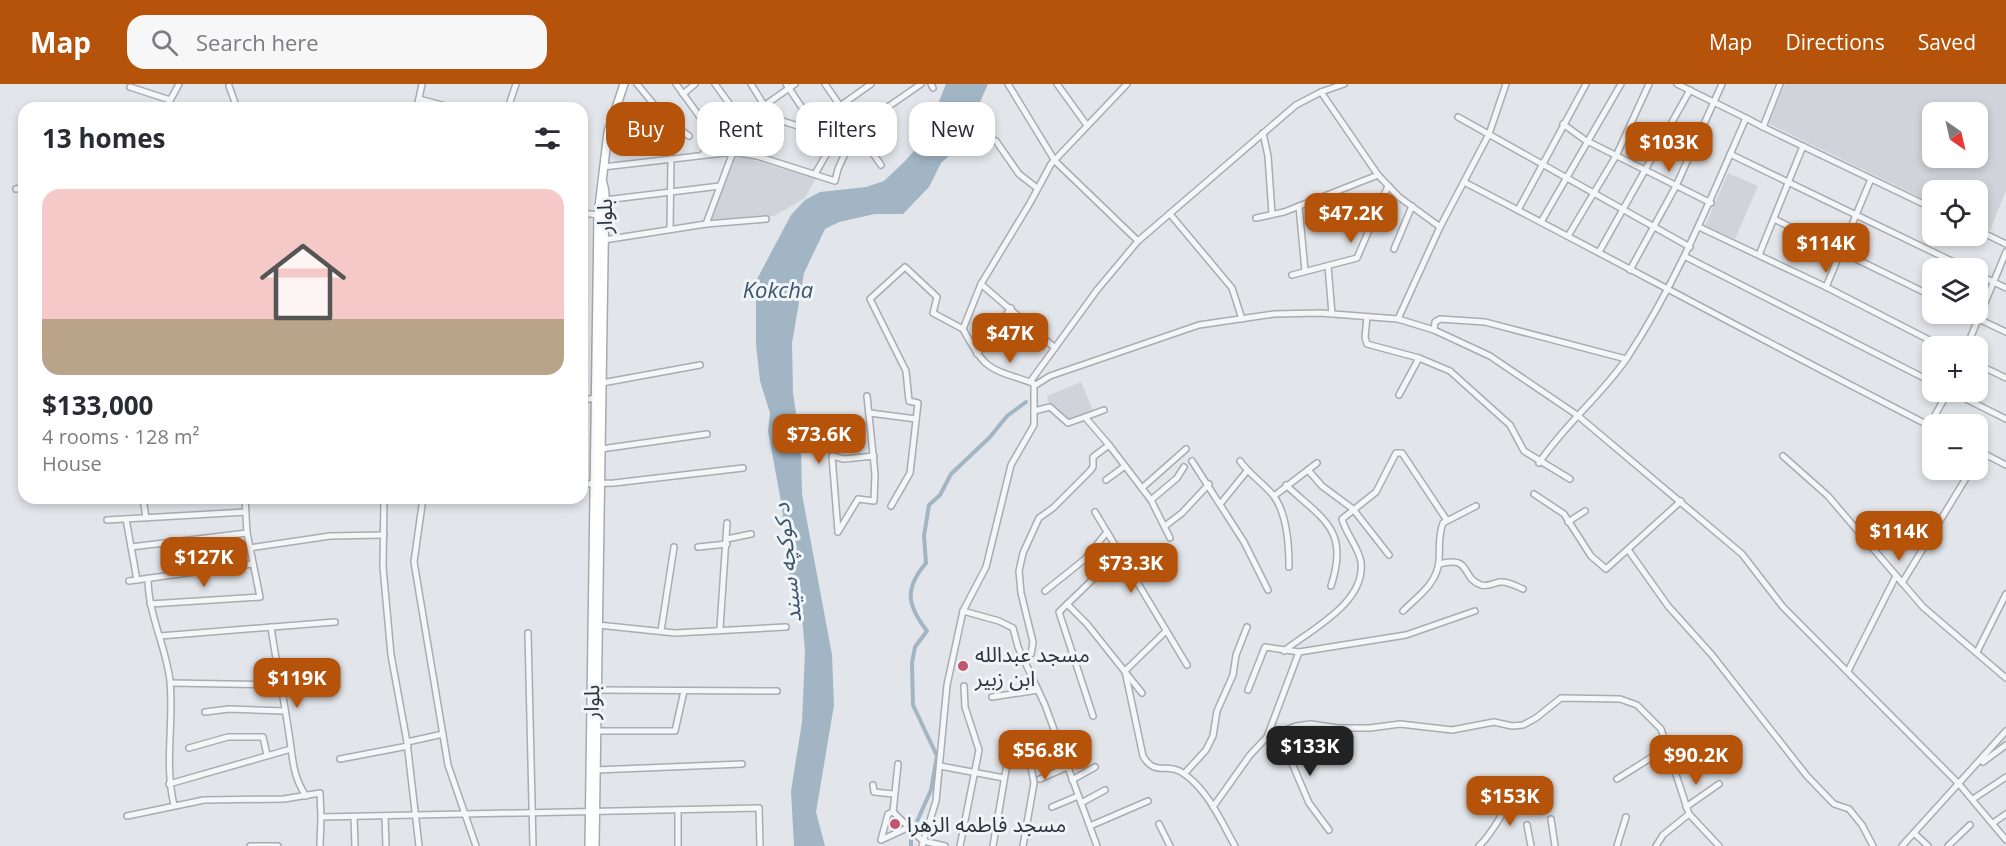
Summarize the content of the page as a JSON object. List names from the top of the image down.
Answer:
{
  "streets": {
    "main road": ["بلوار"]
  },
  "water": ["Kokcha", "د کوکچه سیند"],
  "places": ["مسجد عبدالله ابن زبیر", "مسجد فاطمه الزهرا"],
  "north": "bottom right",
  "page": {
    "header": "Map",
    "search": "Search here",
    "nav": ["Map", "Directions", "Saved"],
    "map_buttons": ["+", "−"],
    "chip": [
      "Buy",
      "Rent",
      "Filters",
      "New"
    ],
    "heading": "13 homes",
    "price": [
      "$103K",
      "$47.2K",
      "$114K",
      "$47K",
      "$73.6K",
      "$114K",
      "$127K",
      "$73.3K",
      "$119K",
      "$133K",
      "$56.8K",
      "$90.2K",
      "$153K"
    ],
    "list": [
      {
        "name": "$133,000",
        "note": "4 rooms · 128 m² · House"
      }
    ]
  }
}
